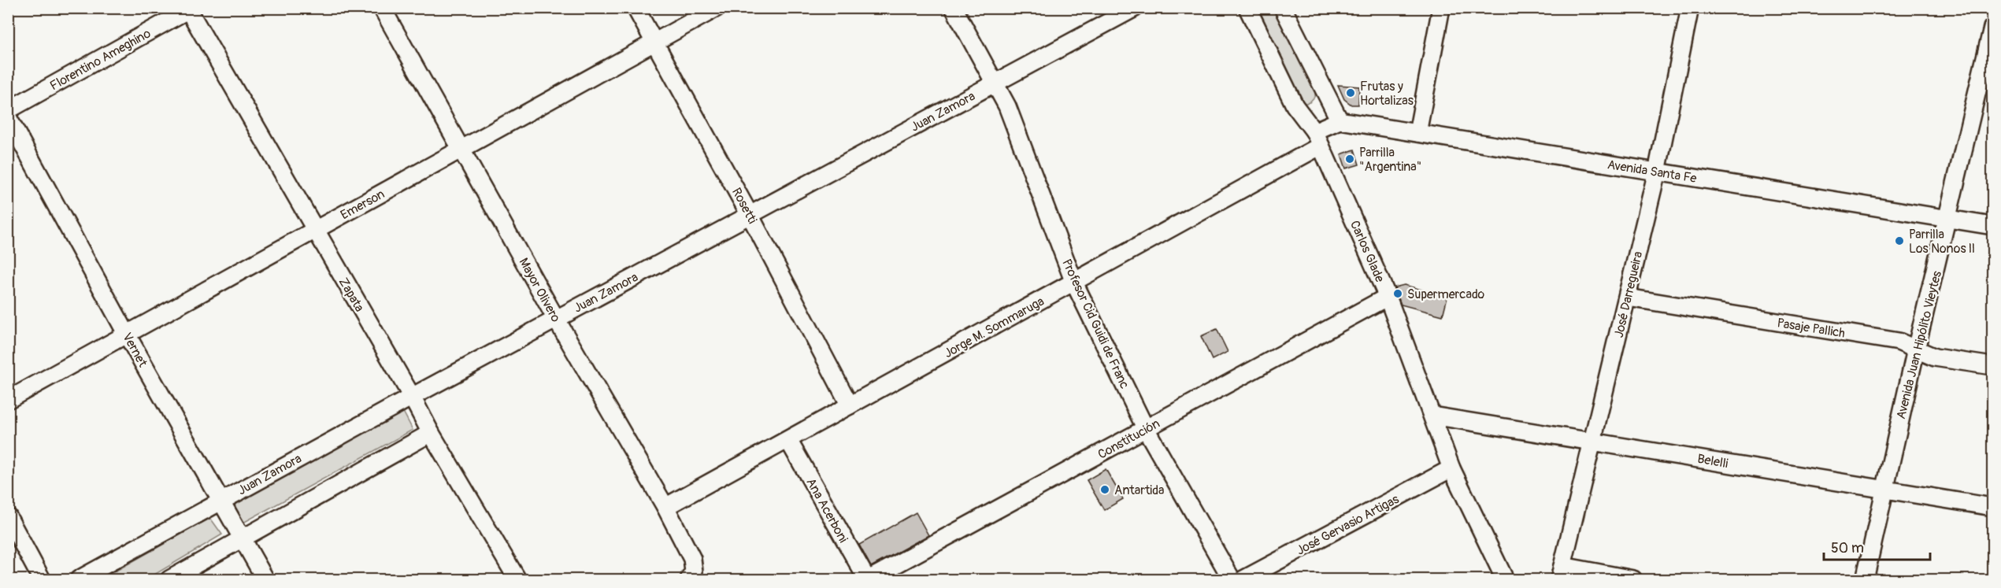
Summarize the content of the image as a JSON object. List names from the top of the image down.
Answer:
{
  "streets": {
    "street": [
      "Florentino Ameghino",
      "Juan Zamora",
      "Avenida Santa Fe",
      "Emerson",
      "Rosetti",
      "Carlos Glade",
      "Mayor Olivero",
      "Zapata",
      "José Darregueira",
      "Profesor Cid Guidi de Franc",
      "Jorge M. Sommaruga",
      "Pasaje Pallich",
      "Avenida Juan Hipólito Vieytes",
      "Vernet",
      "Constitución",
      "Belelli",
      "Ana Acerboni",
      "José Gervasio Artigas"
    ]
  },
  "crossings": [
    ["Florentino Ameghino", "Zapata"],
    ["Juan Zamora", "Rosetti"],
    ["Juan Zamora", "Mayor Olivero"],
    ["Juan Zamora", "Zapata"],
    ["Juan Zamora", "Profesor Cid Guidi de Franc"],
    ["Juan Zamora", "Vernet"],
    ["Avenida Santa Fe", "José Darregueira"],
    ["Avenida Santa Fe", "Avenida Juan Hipólito Vieytes"],
    ["Emerson", "Rosetti"],
    ["Emerson", "Mayor Olivero"],
    ["Emerson", "Zapata"],
    ["Emerson", "Vernet"],
    ["Rosetti", "Jorge M. Sommaruga"],
    ["Carlos Glade", "Jorge M. Sommaruga"],
    ["Carlos Glade", "Constitución"],
    ["Carlos Glade", "Belelli"],
    ["Carlos Glade", "José Gervasio Artigas"],
    ["Mayor Olivero", "Jorge M. Sommaruga"],
    ["José Darregueira", "Pasaje Pallich"],
    ["José Darregueira", "Belelli"],
    ["Profesor Cid Guidi de Franc", "Jorge M. Sommaruga"],
    ["Profesor Cid Guidi de Franc", "Constitución"],
    ["Jorge M. Sommaruga", "Ana Acerboni"],
    ["Pasaje Pallich", "Avenida Juan Hipólito Vieytes"],
    ["Avenida Juan Hipólito Vieytes", "Belelli"],
    ["Constitución", "Ana Acerboni"]
  ],
  "places": [
    "Frutas y Hortalizas",
    "Parrilla \"Argentina\"",
    "Parrilla Los Nonos ll",
    "Supermercado",
    "Antartida"
  ],
  "scale_bar": "50 m"
}
